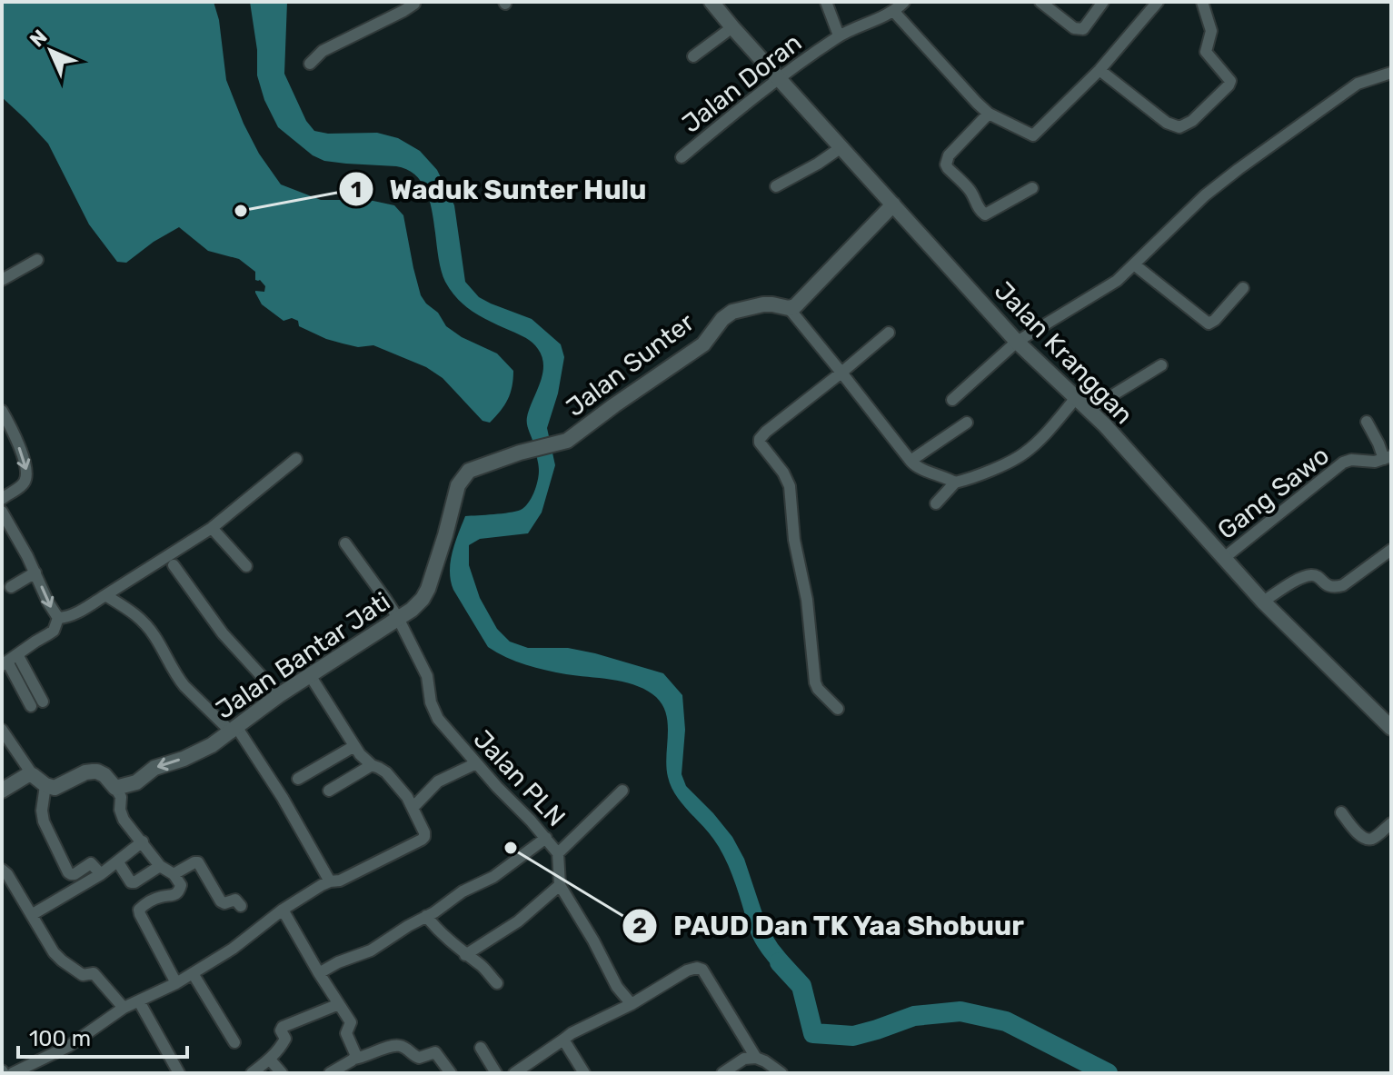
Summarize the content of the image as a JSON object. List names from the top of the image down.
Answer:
{
  "streets": {
    "street": [
      "Jalan Doran",
      "Jalan Kranggan",
      "Jalan Sunter",
      "Gang Sawo",
      "Jalan Bantar Jati",
      "Jalan PLN"
    ]
  },
  "crossings": [
    ["Jalan Doran", "Jalan Kranggan"],
    ["Jalan Kranggan", "Gang Sawo"],
    ["Jalan Sunter", "Jalan Bantar Jati"],
    ["Jalan Bantar Jati", "Jalan PLN"]
  ],
  "places": ["Waduk Sunter Hulu", "PAUD Dan TK Yaa Shobuur"],
  "scale_bar": "100 m",
  "north": "top left"
}
